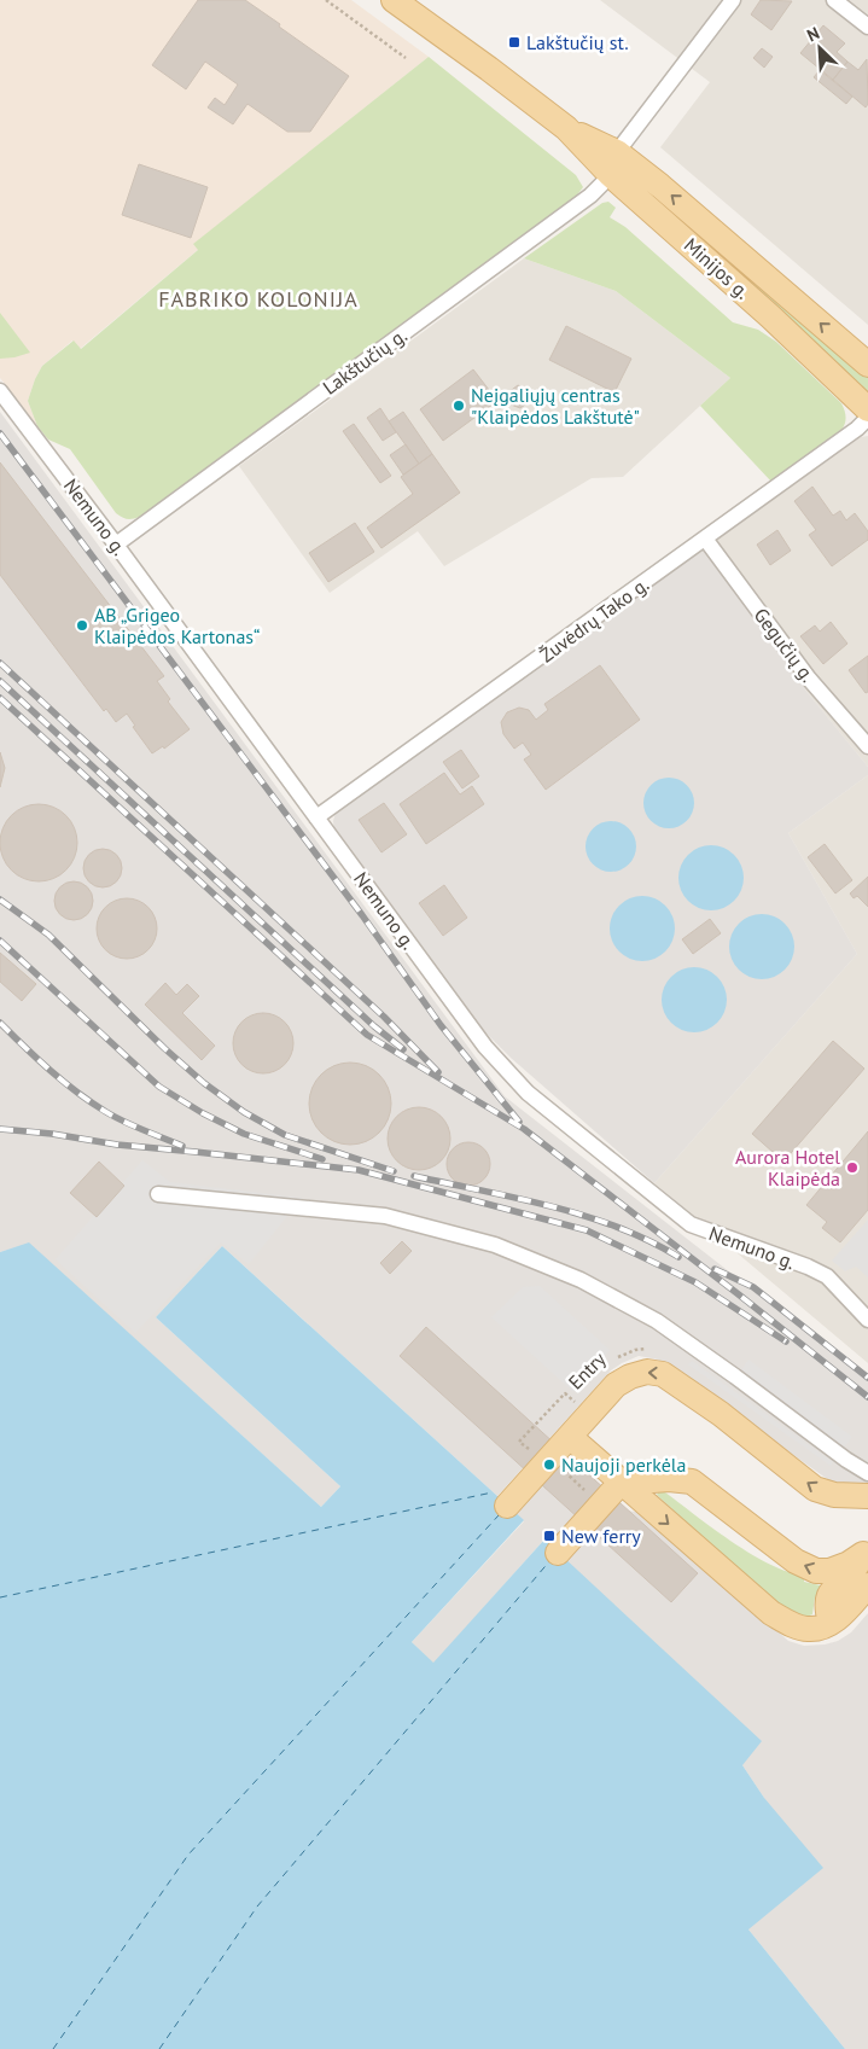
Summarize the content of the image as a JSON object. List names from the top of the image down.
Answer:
{
  "streets": {
    "main road": ["Minijos g."],
    "street": [
      "Lakštučių g.",
      "Nemuno g.",
      "Žuvėdrų Tako g.",
      "Gegučių g."
    ],
    "path": ["Entry"]
  },
  "crossings": [
    ["Minijos g.", "Lakštučių g."],
    ["Lakštučių g.", "Nemuno g."],
    ["Nemuno g.", "Žuvėdrų Tako g."],
    ["Žuvėdrų Tako g.", "Gegučių g."]
  ],
  "districts": ["FABRIKO KOLONIJA"],
  "places": {
    "transit": ["Lakštučių st.", "New ferry"],
    "other": [
      "Neįgaliųjų centras \"Klaipėdos Lakštutė\"",
      "AB „Grigeo Klaipėdos Kartonas“",
      "Aurora Hotel Klaipėda",
      "Naujoji perkėla"
    ]
  },
  "north": "top left"
}
